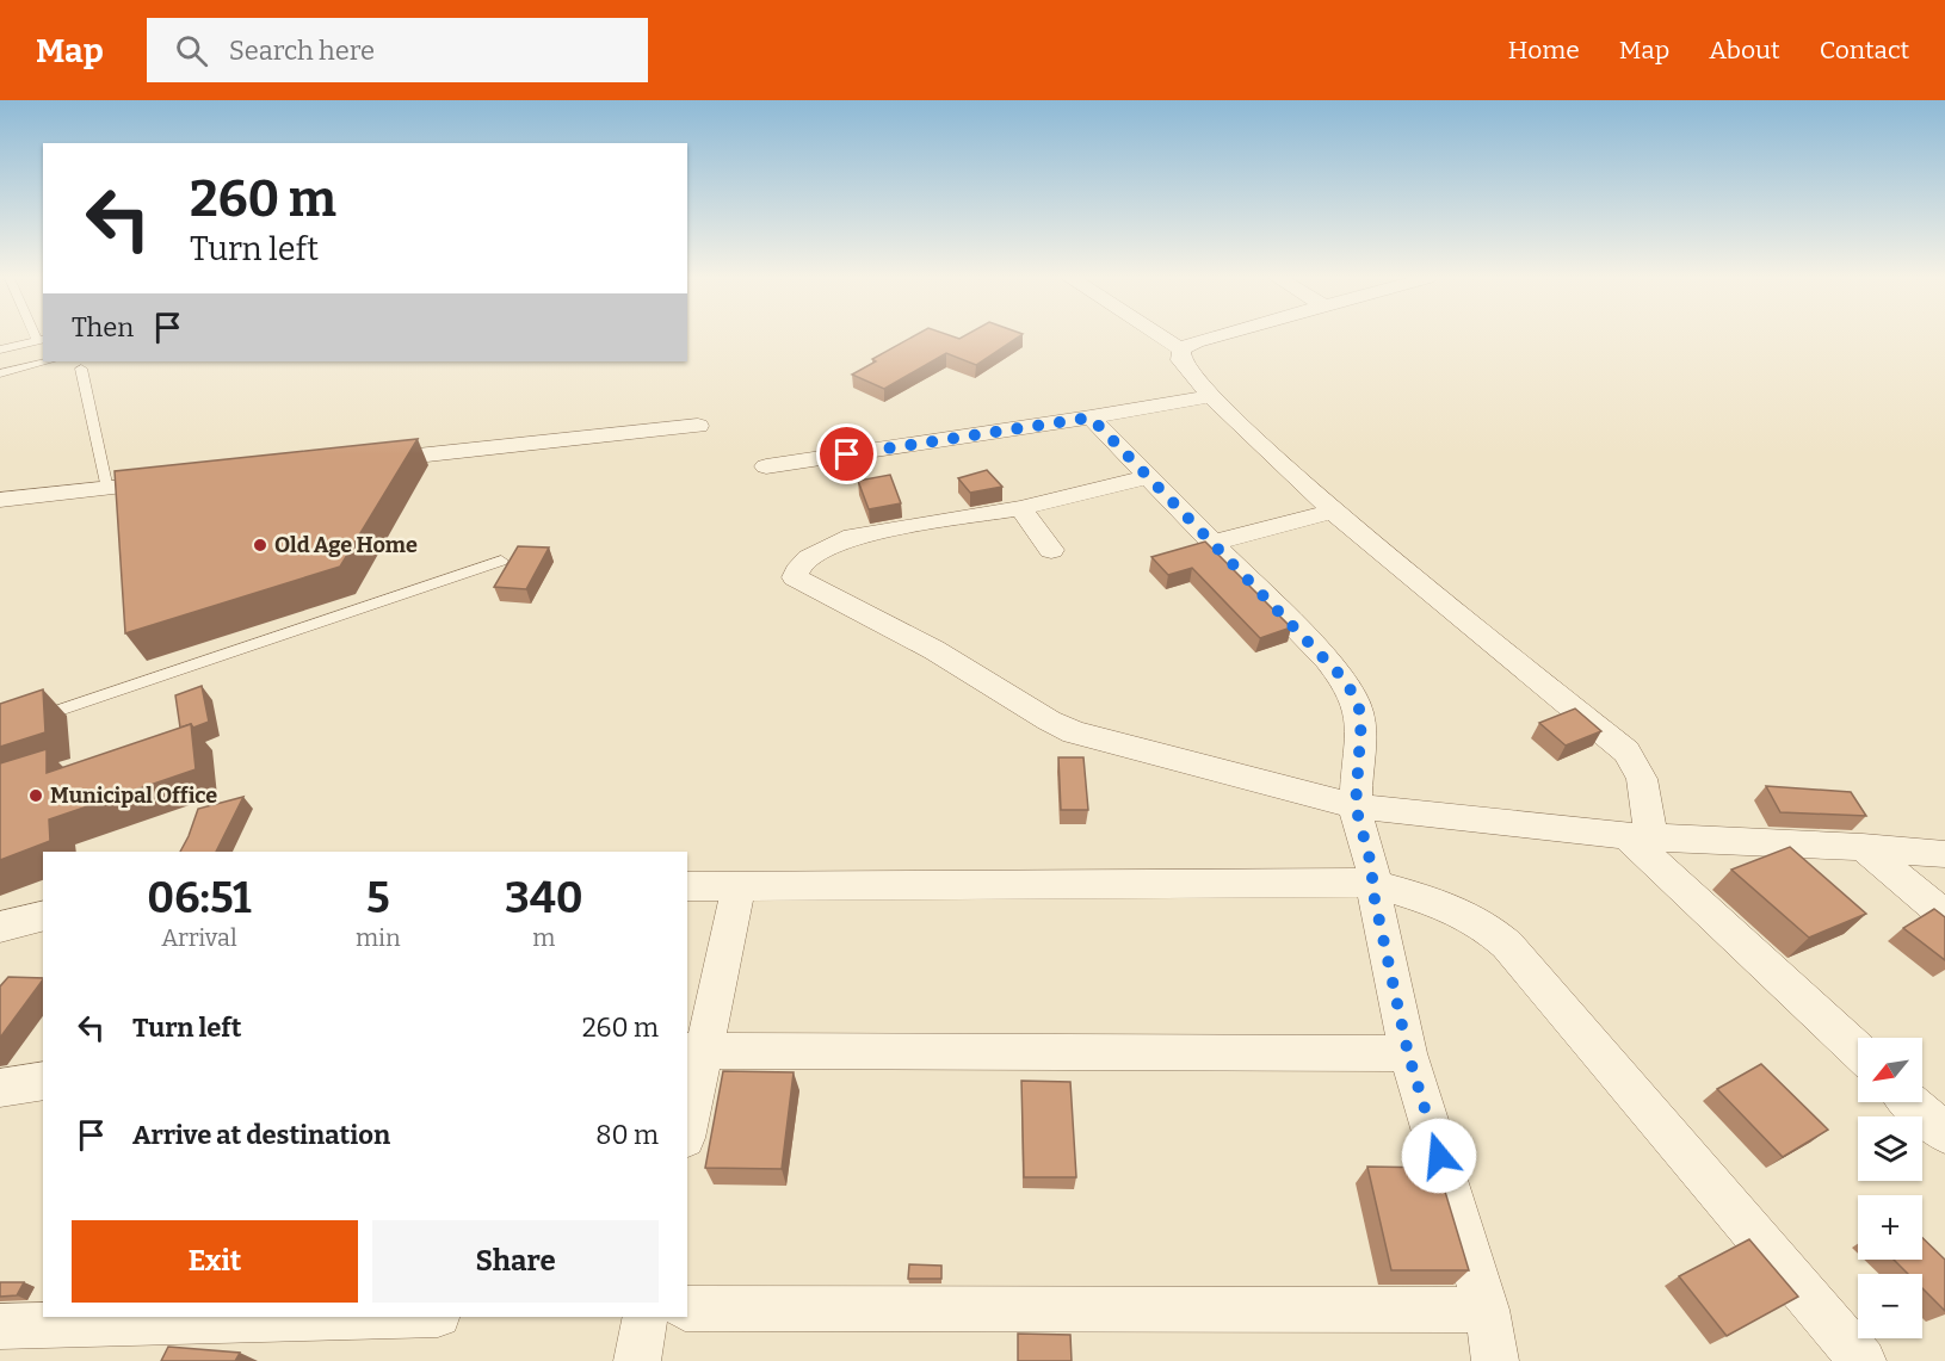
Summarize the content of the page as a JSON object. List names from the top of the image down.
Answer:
{
  "places": ["Old Age Home", "Municipal Office"],
  "north": "bottom left",
  "page": {
    "header": "Map",
    "search": "Search here",
    "nav": [
      "Home",
      "Map",
      "About",
      "Contact"
    ],
    "turn": ["260 m", "Turn left"],
    "then": "Then",
    "eta": [
      "06:51",
      "Arrival",
      "5",
      "min",
      "340",
      "m"
    ],
    "list": [
      {
        "name": "Turn left",
        "value": "260 m"
      },
      {
        "name": "Arrive at destination",
        "value": "80 m"
      }
    ],
    "map_buttons": ["+", "−"],
    "buttons": ["Exit", "Share"]
  }
}
